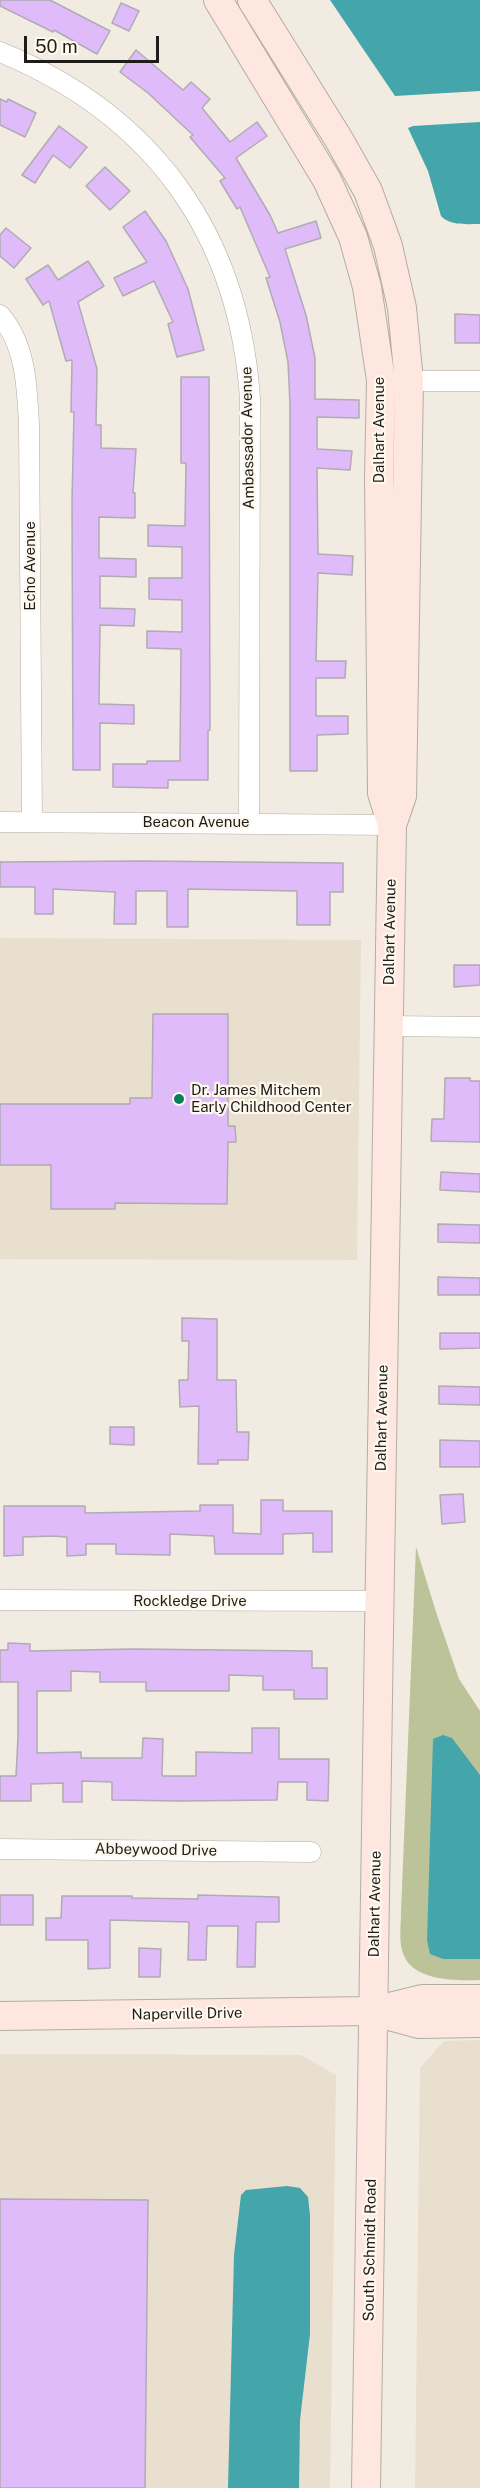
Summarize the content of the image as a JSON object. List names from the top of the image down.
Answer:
{
  "streets": {
    "main road": ["Dalhart Avenue", "Naperville Drive", "South Schmidt Road"],
    "street": [
      "Ambassador Avenue",
      "Echo Avenue",
      "Beacon Avenue",
      "Rockledge Drive",
      "Abbeywood Drive"
    ]
  },
  "crossings": [
    ["Dalhart Avenue", "Beacon Avenue"],
    ["Dalhart Avenue", "Rockledge Drive"],
    ["Dalhart Avenue", "Naperville Drive"],
    ["Dalhart Avenue", "South Schmidt Road"],
    ["Ambassador Avenue", "Beacon Avenue"],
    ["Echo Avenue", "Beacon Avenue"],
    ["Naperville Drive", "South Schmidt Road"]
  ],
  "places": ["Dr. James Mitchem Early Childhood Center"],
  "scale_bar": "50 m"
}
